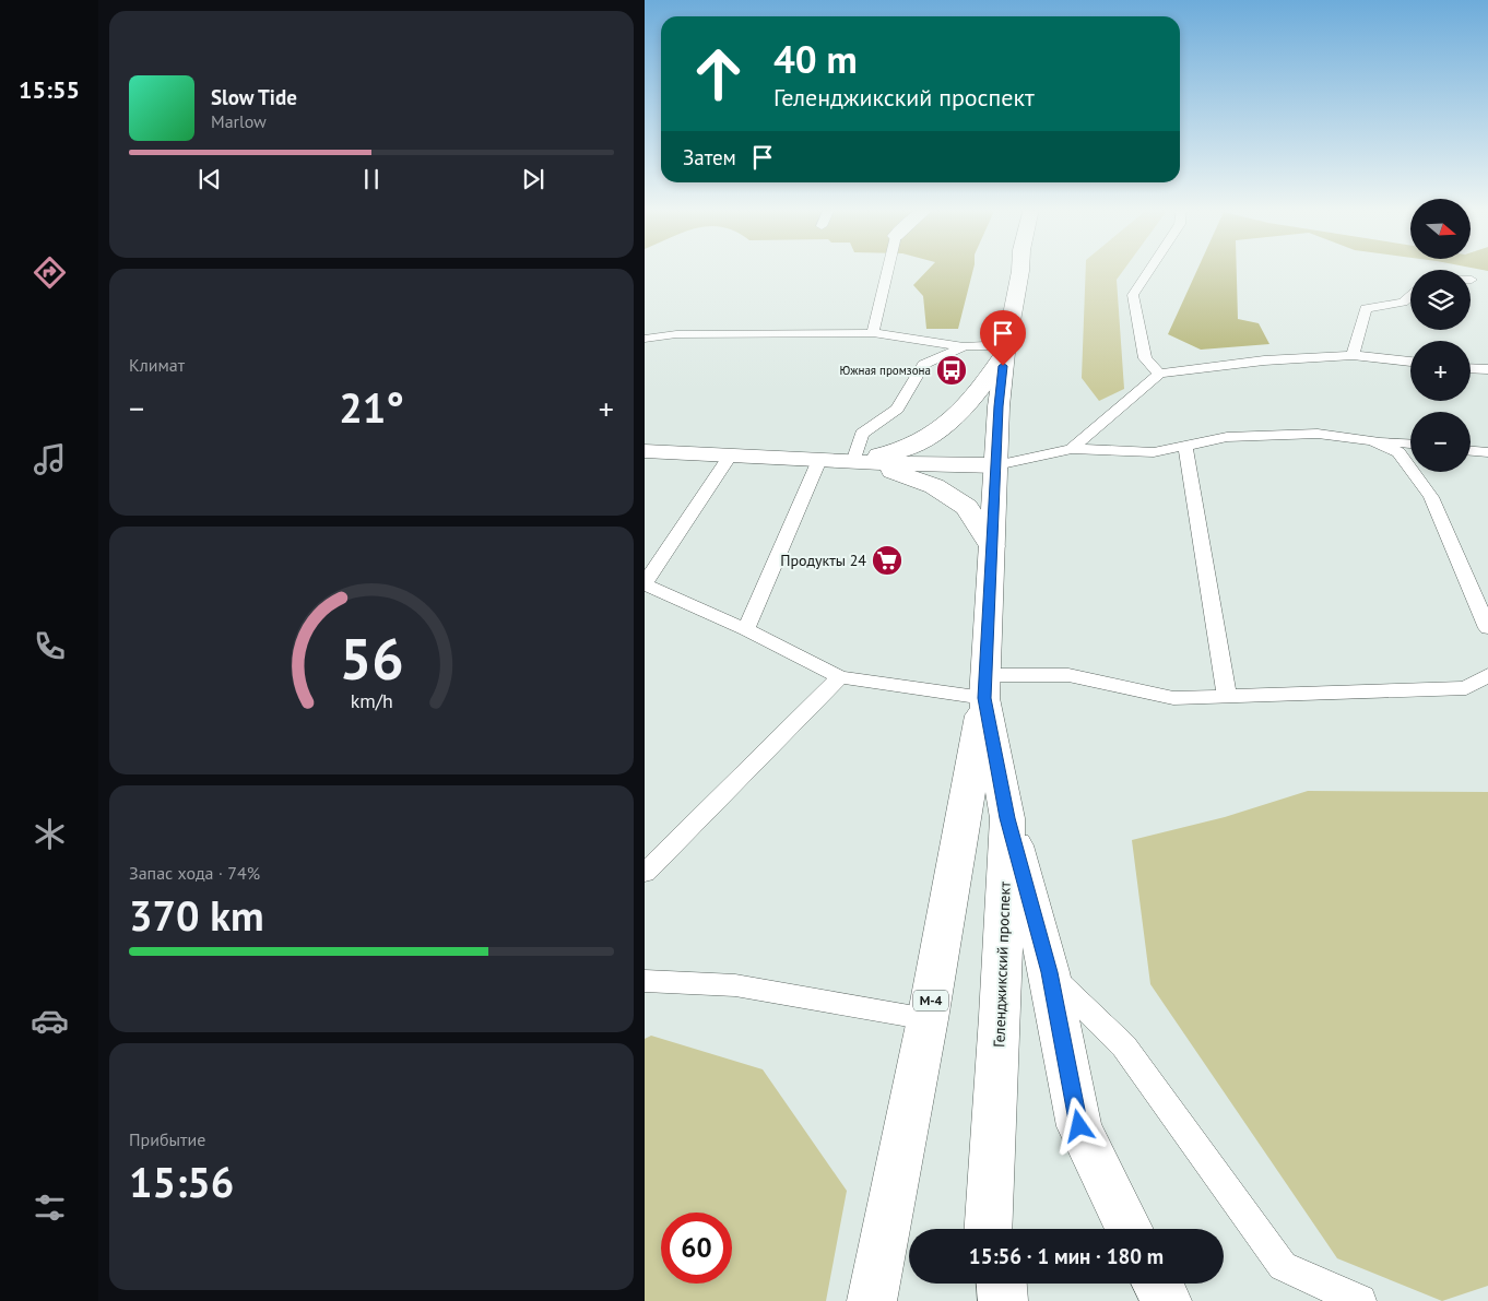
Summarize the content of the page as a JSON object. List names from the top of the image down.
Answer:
{
  "streets": {
    "main road": ["Геленджикский проспект", "М-4"]
  },
  "crossings": [
    ["Геленджикский проспект", "М-4"]
  ],
  "places": {
    "bus stop": ["Южная промзона"],
    "supermarket": ["Продукты 24"]
  },
  "north": "right",
  "page": {
    "tabs": "15:55",
    "turn": ["40 m", "Геленджикский проспект"],
    "song": ["Slow Tide", "Marlow"],
    "then": "Затем",
    "map_buttons": ["+", "−"],
    "tile": [
      "Климат",
      ["Запас хода · 74%", "370 km"],
      ["Прибытие", "15:56"]
    ],
    "heat": ["−", "21°", "+"],
    "limit": "60",
    "trip": "15:56 · 1 мин · 180 m",
    "gauge": ["56", "km/h"]
  }
}
